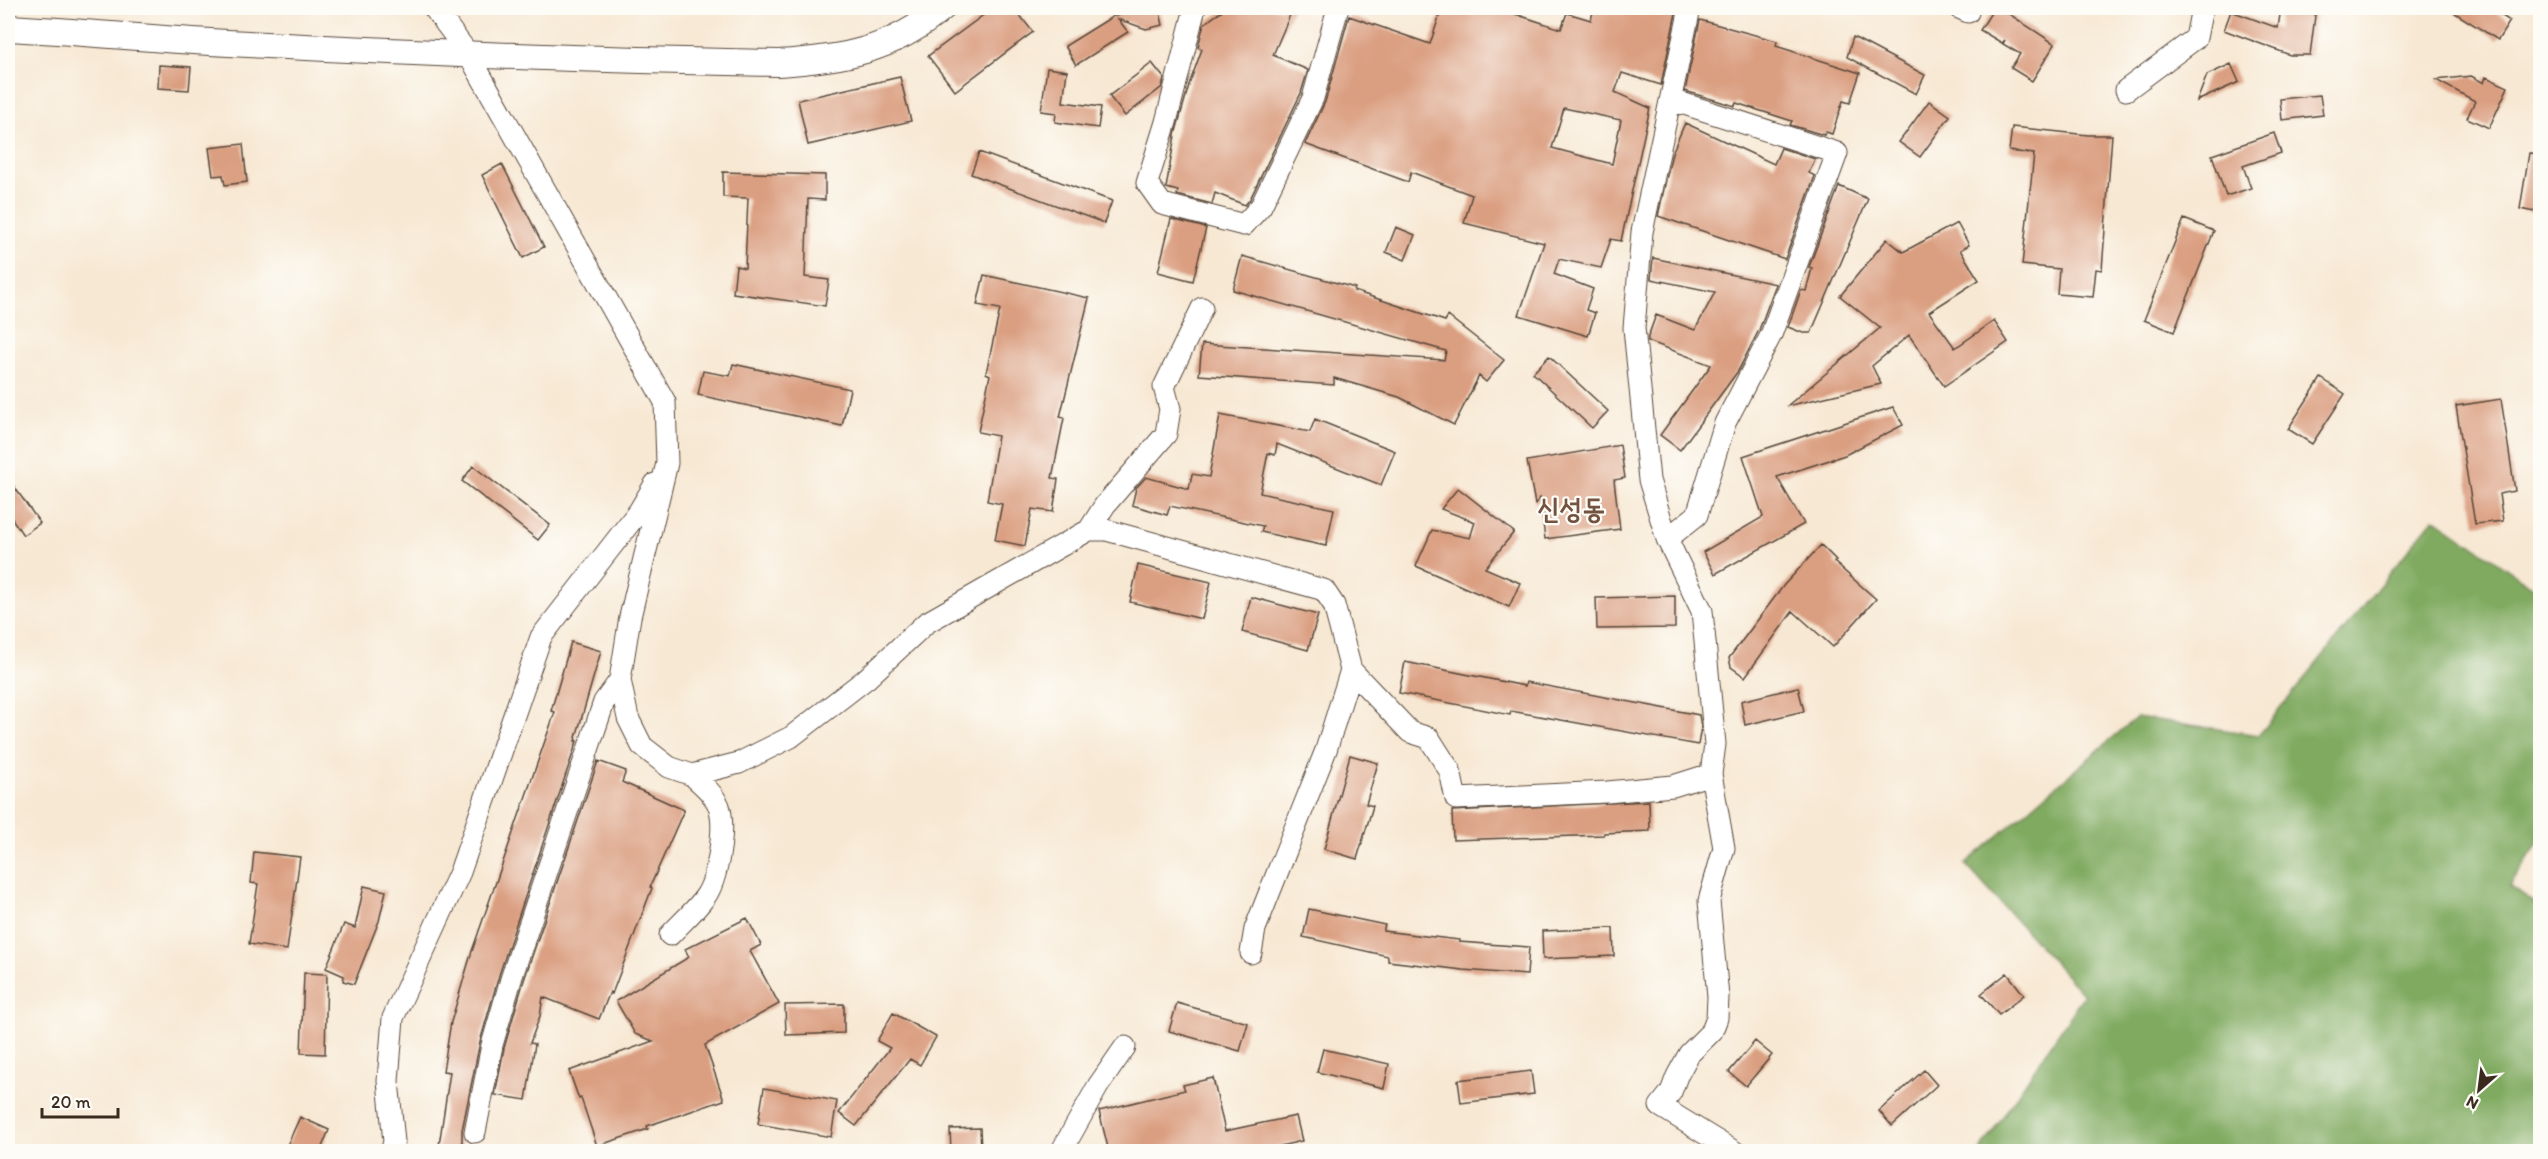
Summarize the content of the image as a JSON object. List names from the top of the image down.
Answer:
{
  "districts": ["신성동"],
  "scale_bar": "20 m",
  "north": "bottom left"
}
